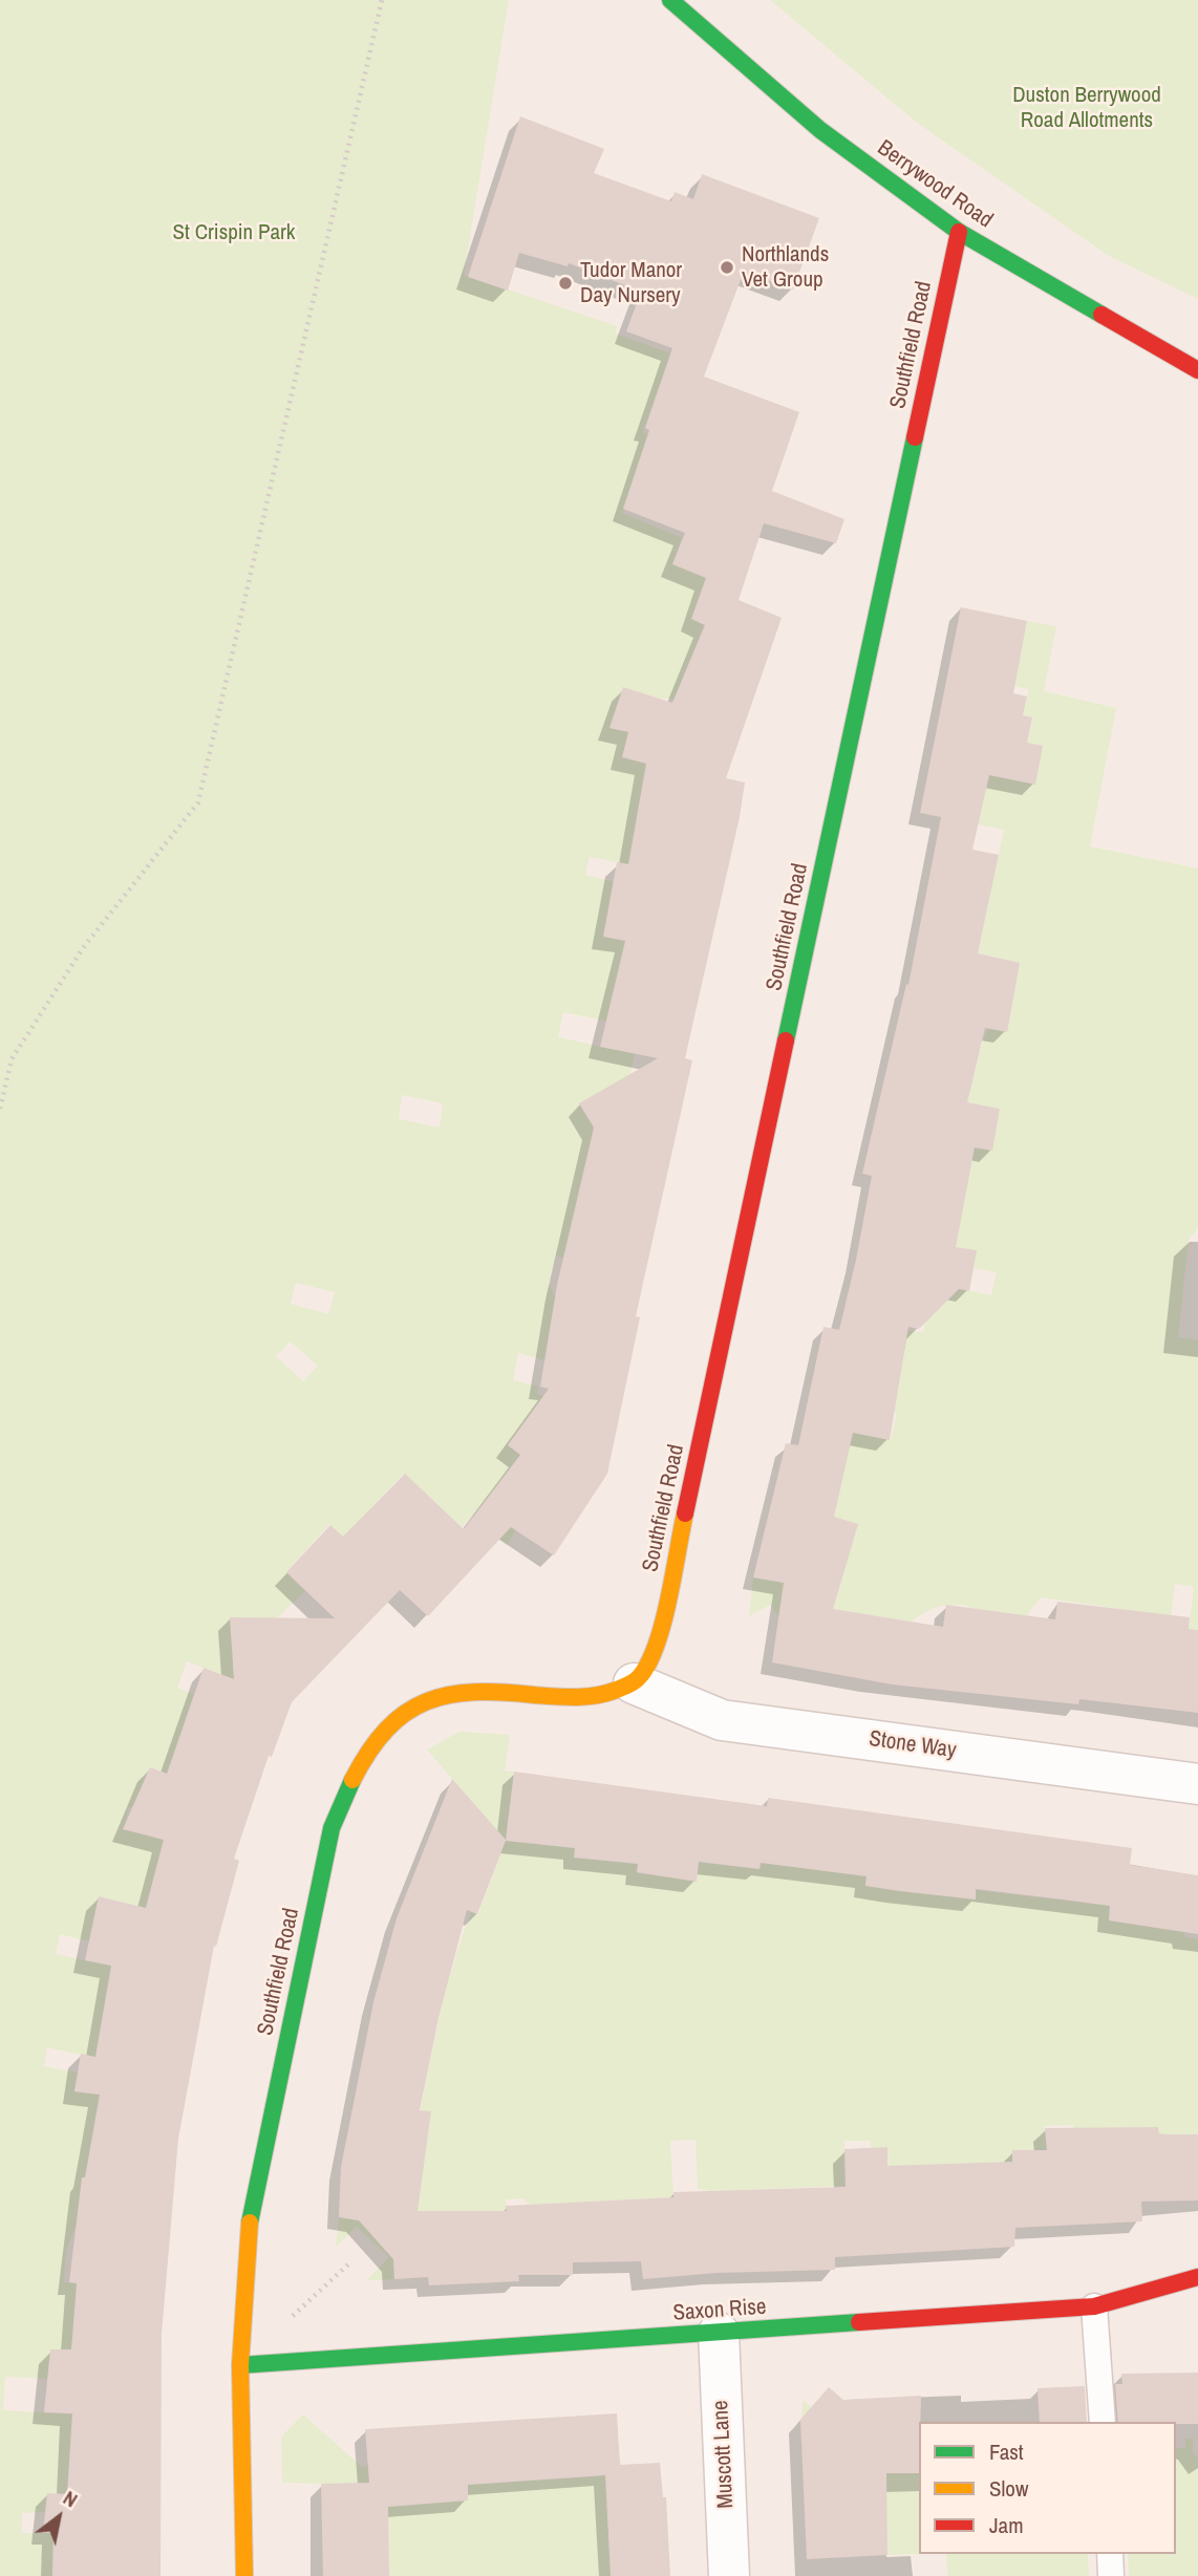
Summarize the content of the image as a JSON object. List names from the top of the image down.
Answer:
{
  "streets": {
    "street": [
      "Berrywood Road",
      "Southfield Road",
      "Stone Way",
      "Saxon Rise",
      "Muscott Lane"
    ]
  },
  "crossings": [
    ["Berrywood Road", "Southfield Road"],
    ["Southfield Road", "Stone Way"],
    ["Southfield Road", "Saxon Rise"],
    ["Saxon Rise", "Muscott Lane"]
  ],
  "parks": ["Duston Berrywood Road Allotments", "St Crispin Park"],
  "places": ["Northlands Vet Group", "Tudor Manor Day Nursery"],
  "legend": ["Fast", "Slow", "Jam"],
  "north": "top right"
}
